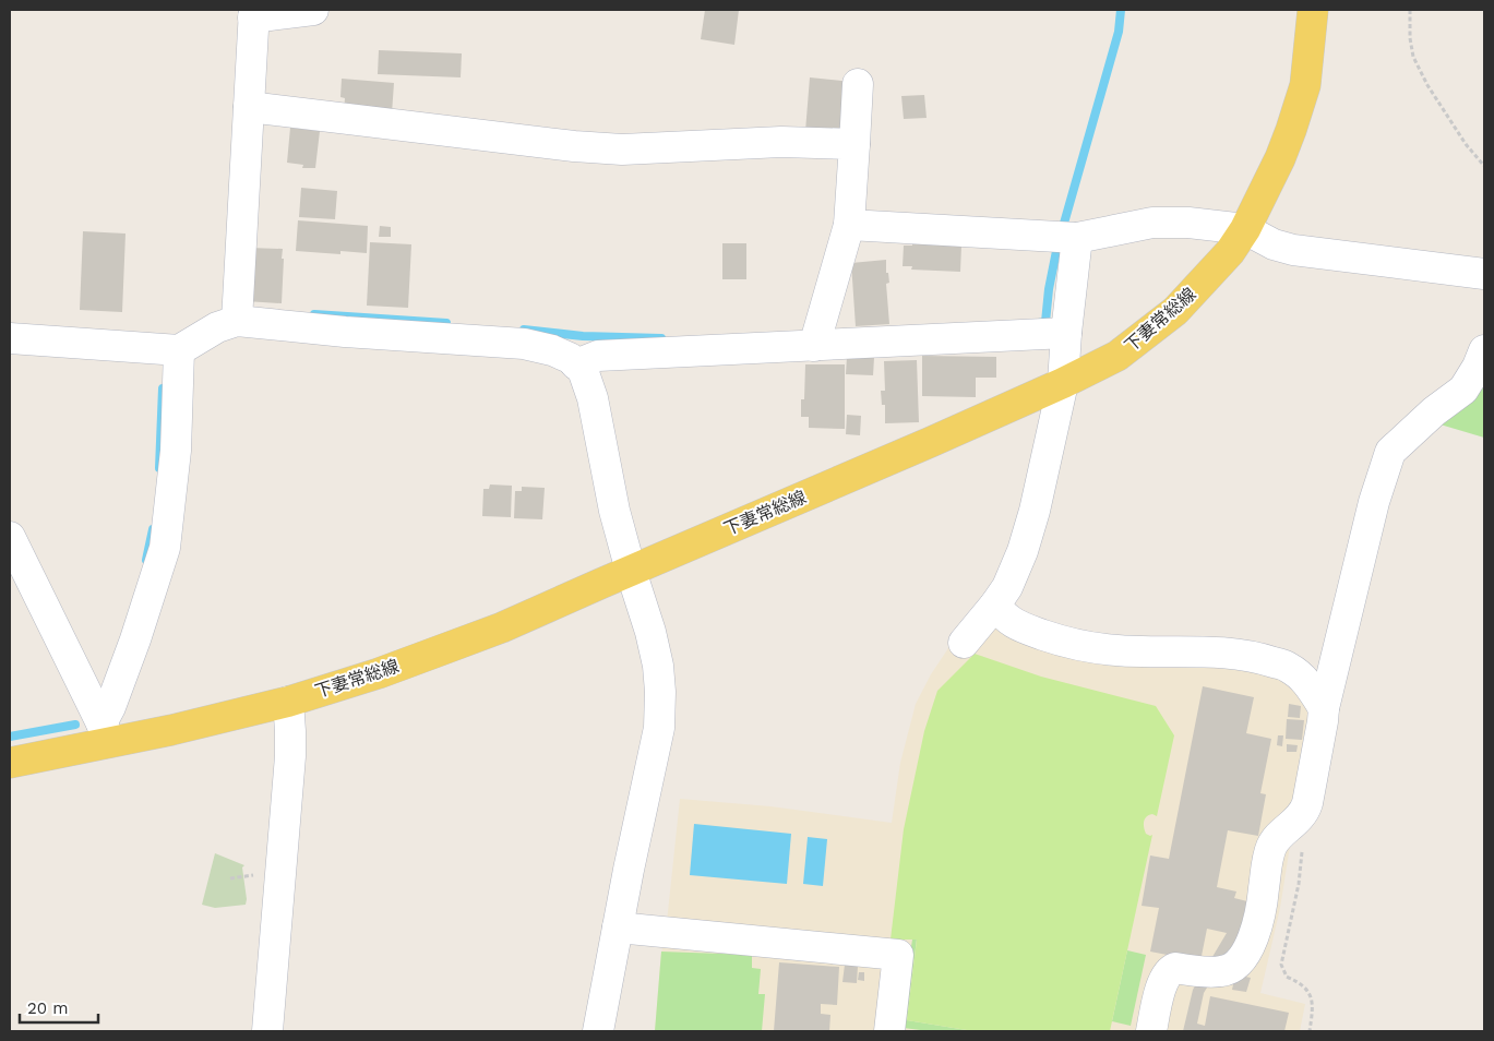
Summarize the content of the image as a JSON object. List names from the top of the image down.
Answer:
{
  "streets": {
    "main road": ["下妻常総線"]
  },
  "scale_bar": "20 m"
}
